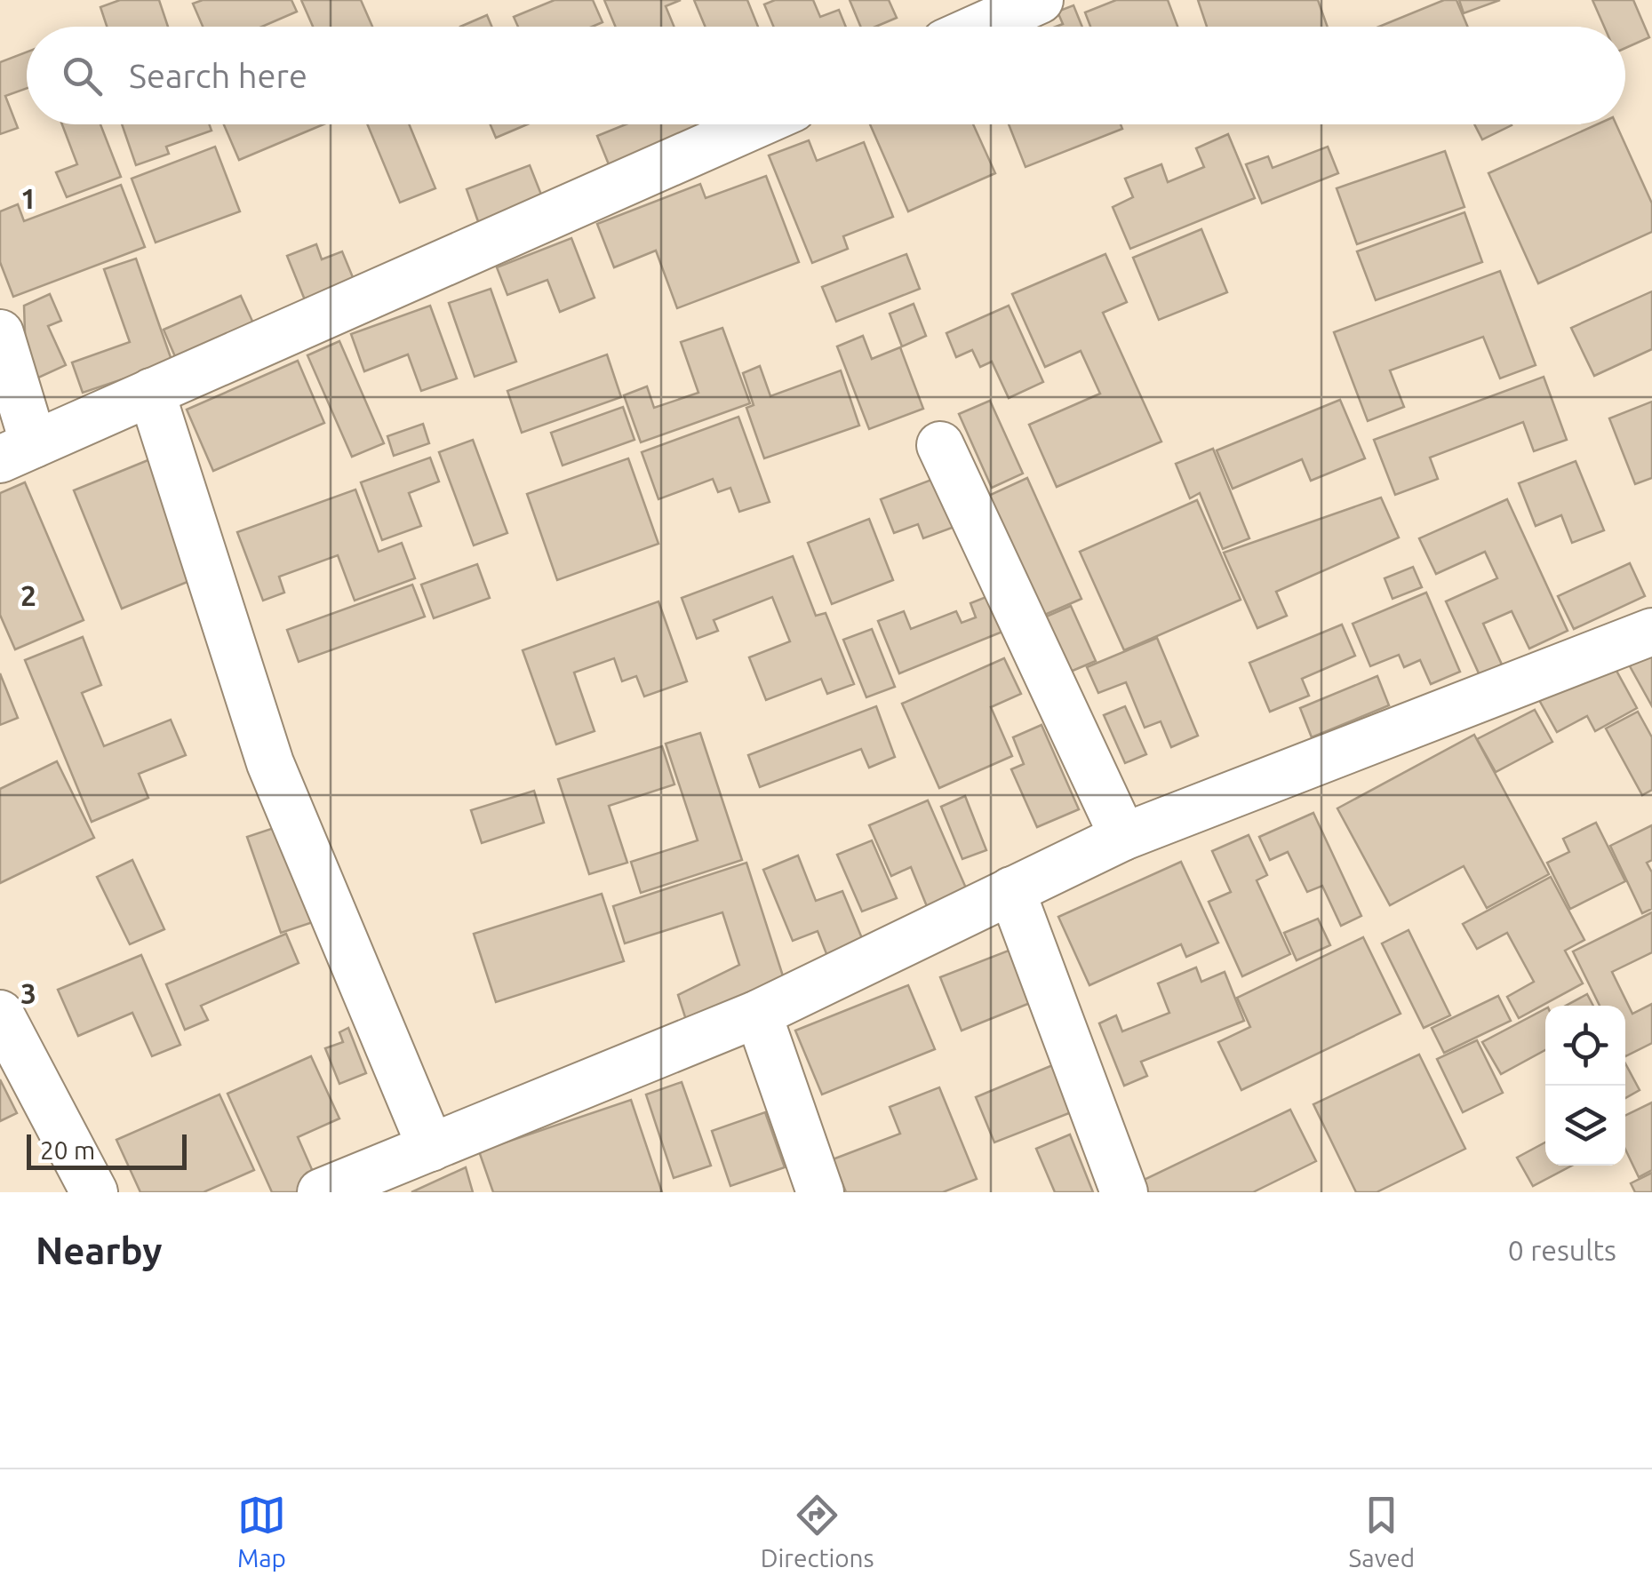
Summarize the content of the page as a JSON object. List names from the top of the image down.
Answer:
{
  "scale_bar": "20 m",
  "page": {
    "search": "Search here",
    "scale": "20 m",
    "heading": ["Nearby", "0 results"],
    "nav": ["Map", "Directions", "Saved"]
  },
  "grid": {
    "rows": ["1", "2", "3"]
  }
}
